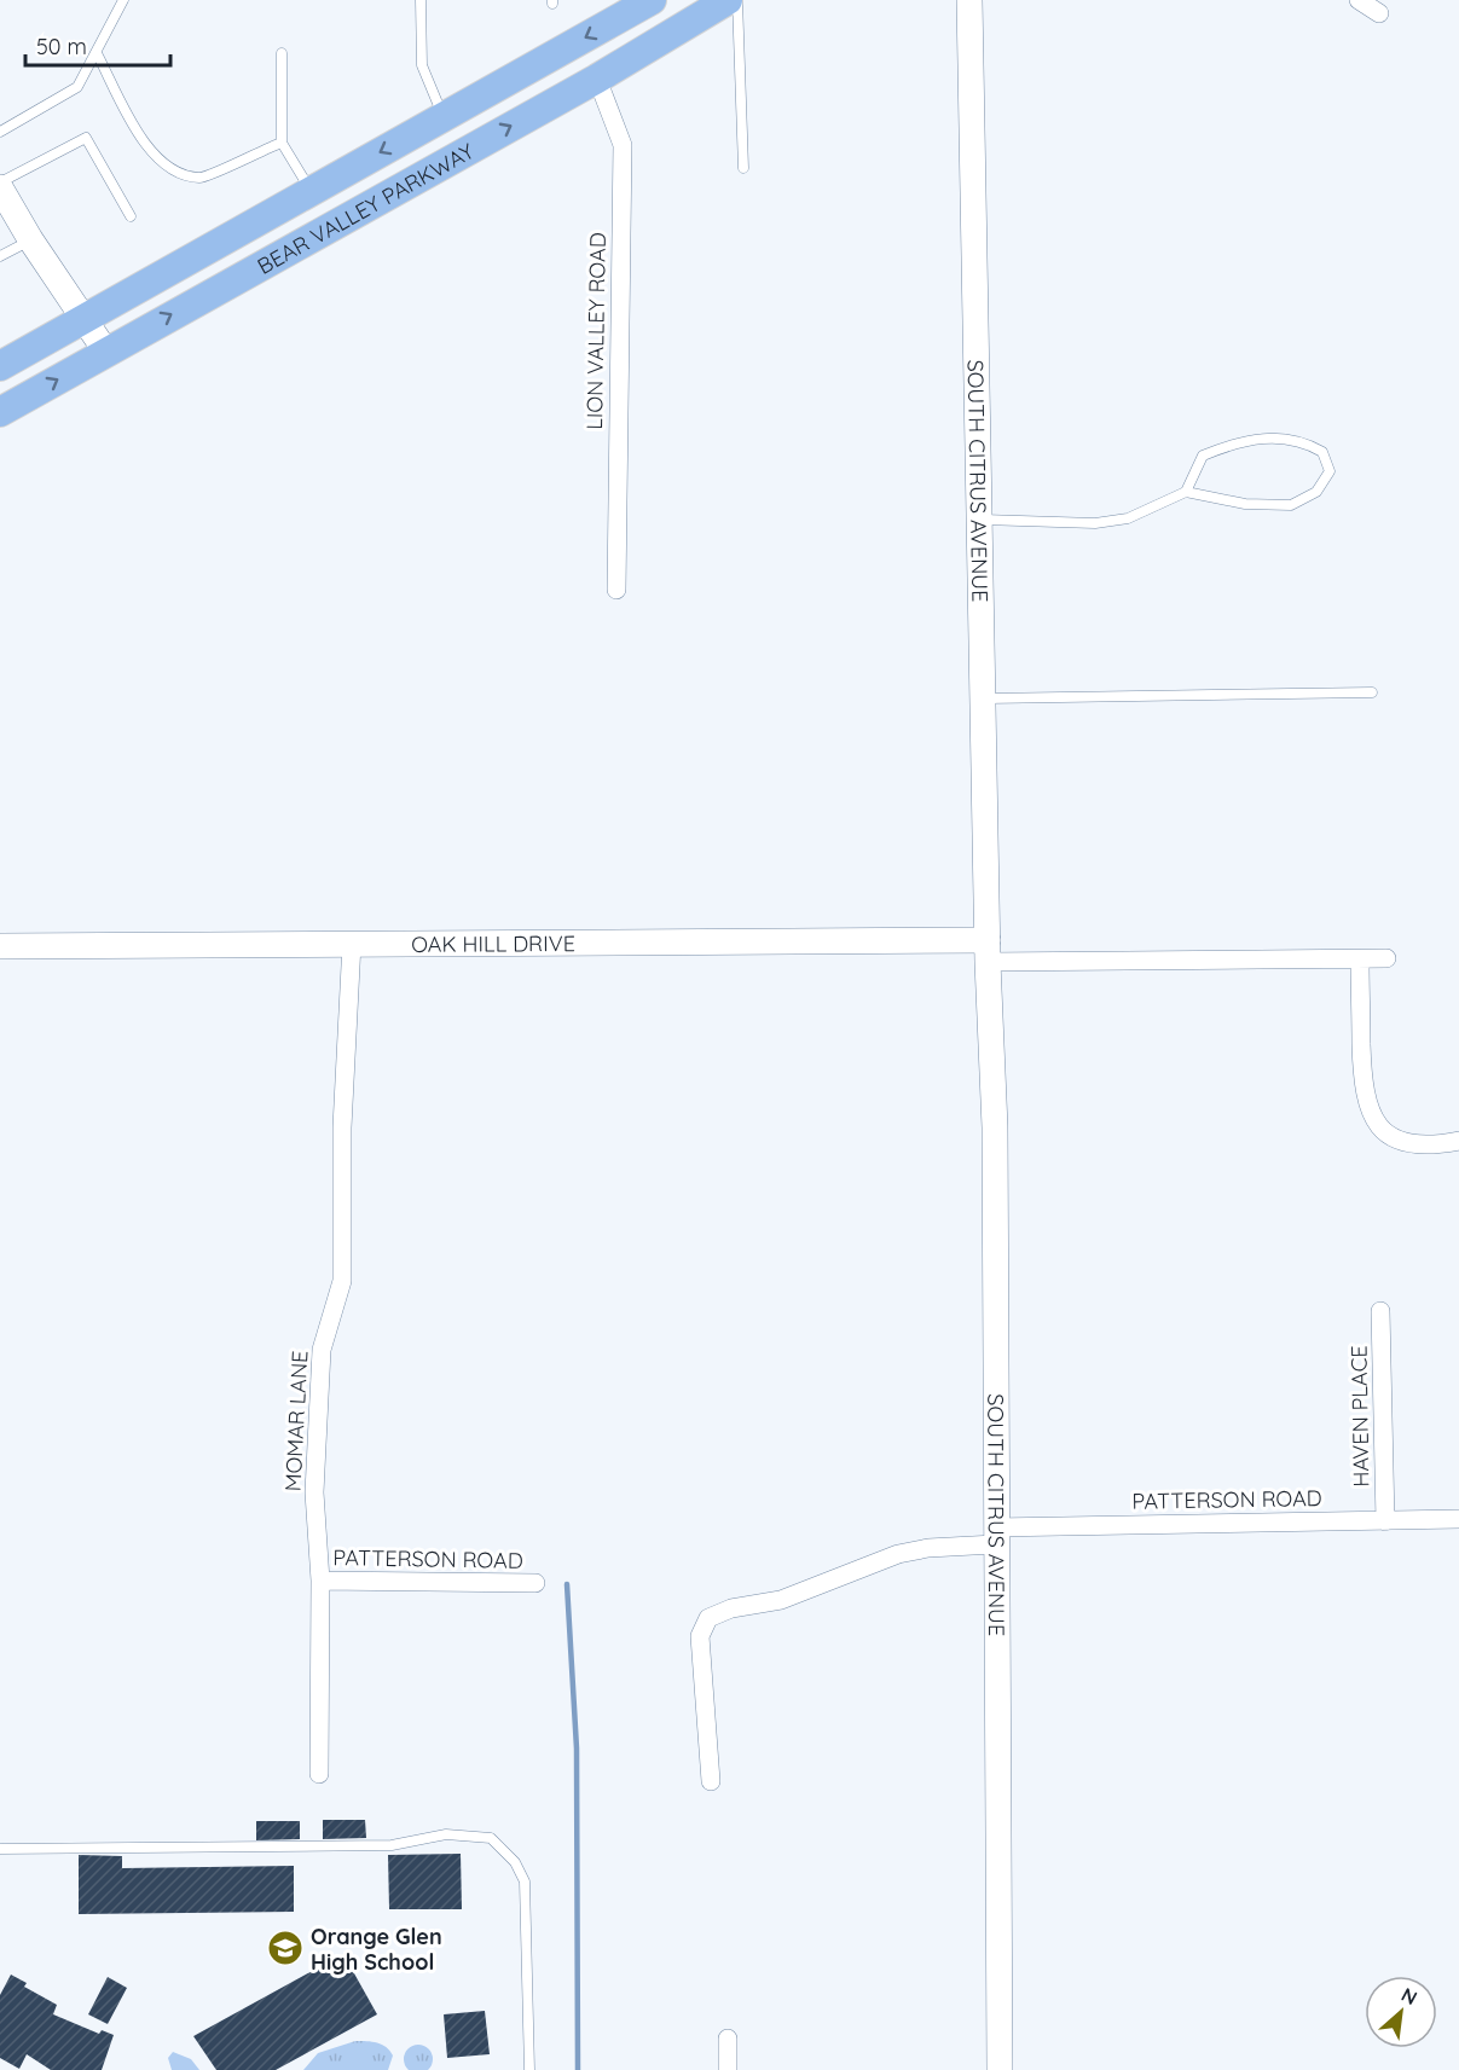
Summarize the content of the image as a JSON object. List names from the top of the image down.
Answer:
{
  "streets": {
    "main road": ["BEAR VALLEY PARKWAY"],
    "street": [
      "LION VALLEY ROAD",
      "SOUTH CITRUS AVENUE",
      "OAK HILL DRIVE",
      "HAVEN PLACE",
      "MOMAR LANE",
      "PATTERSON ROAD"
    ]
  },
  "crossings": [
    ["BEAR VALLEY PARKWAY", "LION VALLEY ROAD"],
    ["SOUTH CITRUS AVENUE", "OAK HILL DRIVE"],
    ["SOUTH CITRUS AVENUE", "PATTERSON ROAD"],
    ["OAK HILL DRIVE", "MOMAR LANE"],
    ["HAVEN PLACE", "PATTERSON ROAD"],
    ["MOMAR LANE", "PATTERSON ROAD"]
  ],
  "places": {
    "school or university": ["Orange Glen High School"]
  },
  "scale_bar": "50 m",
  "north": "top right"
}
